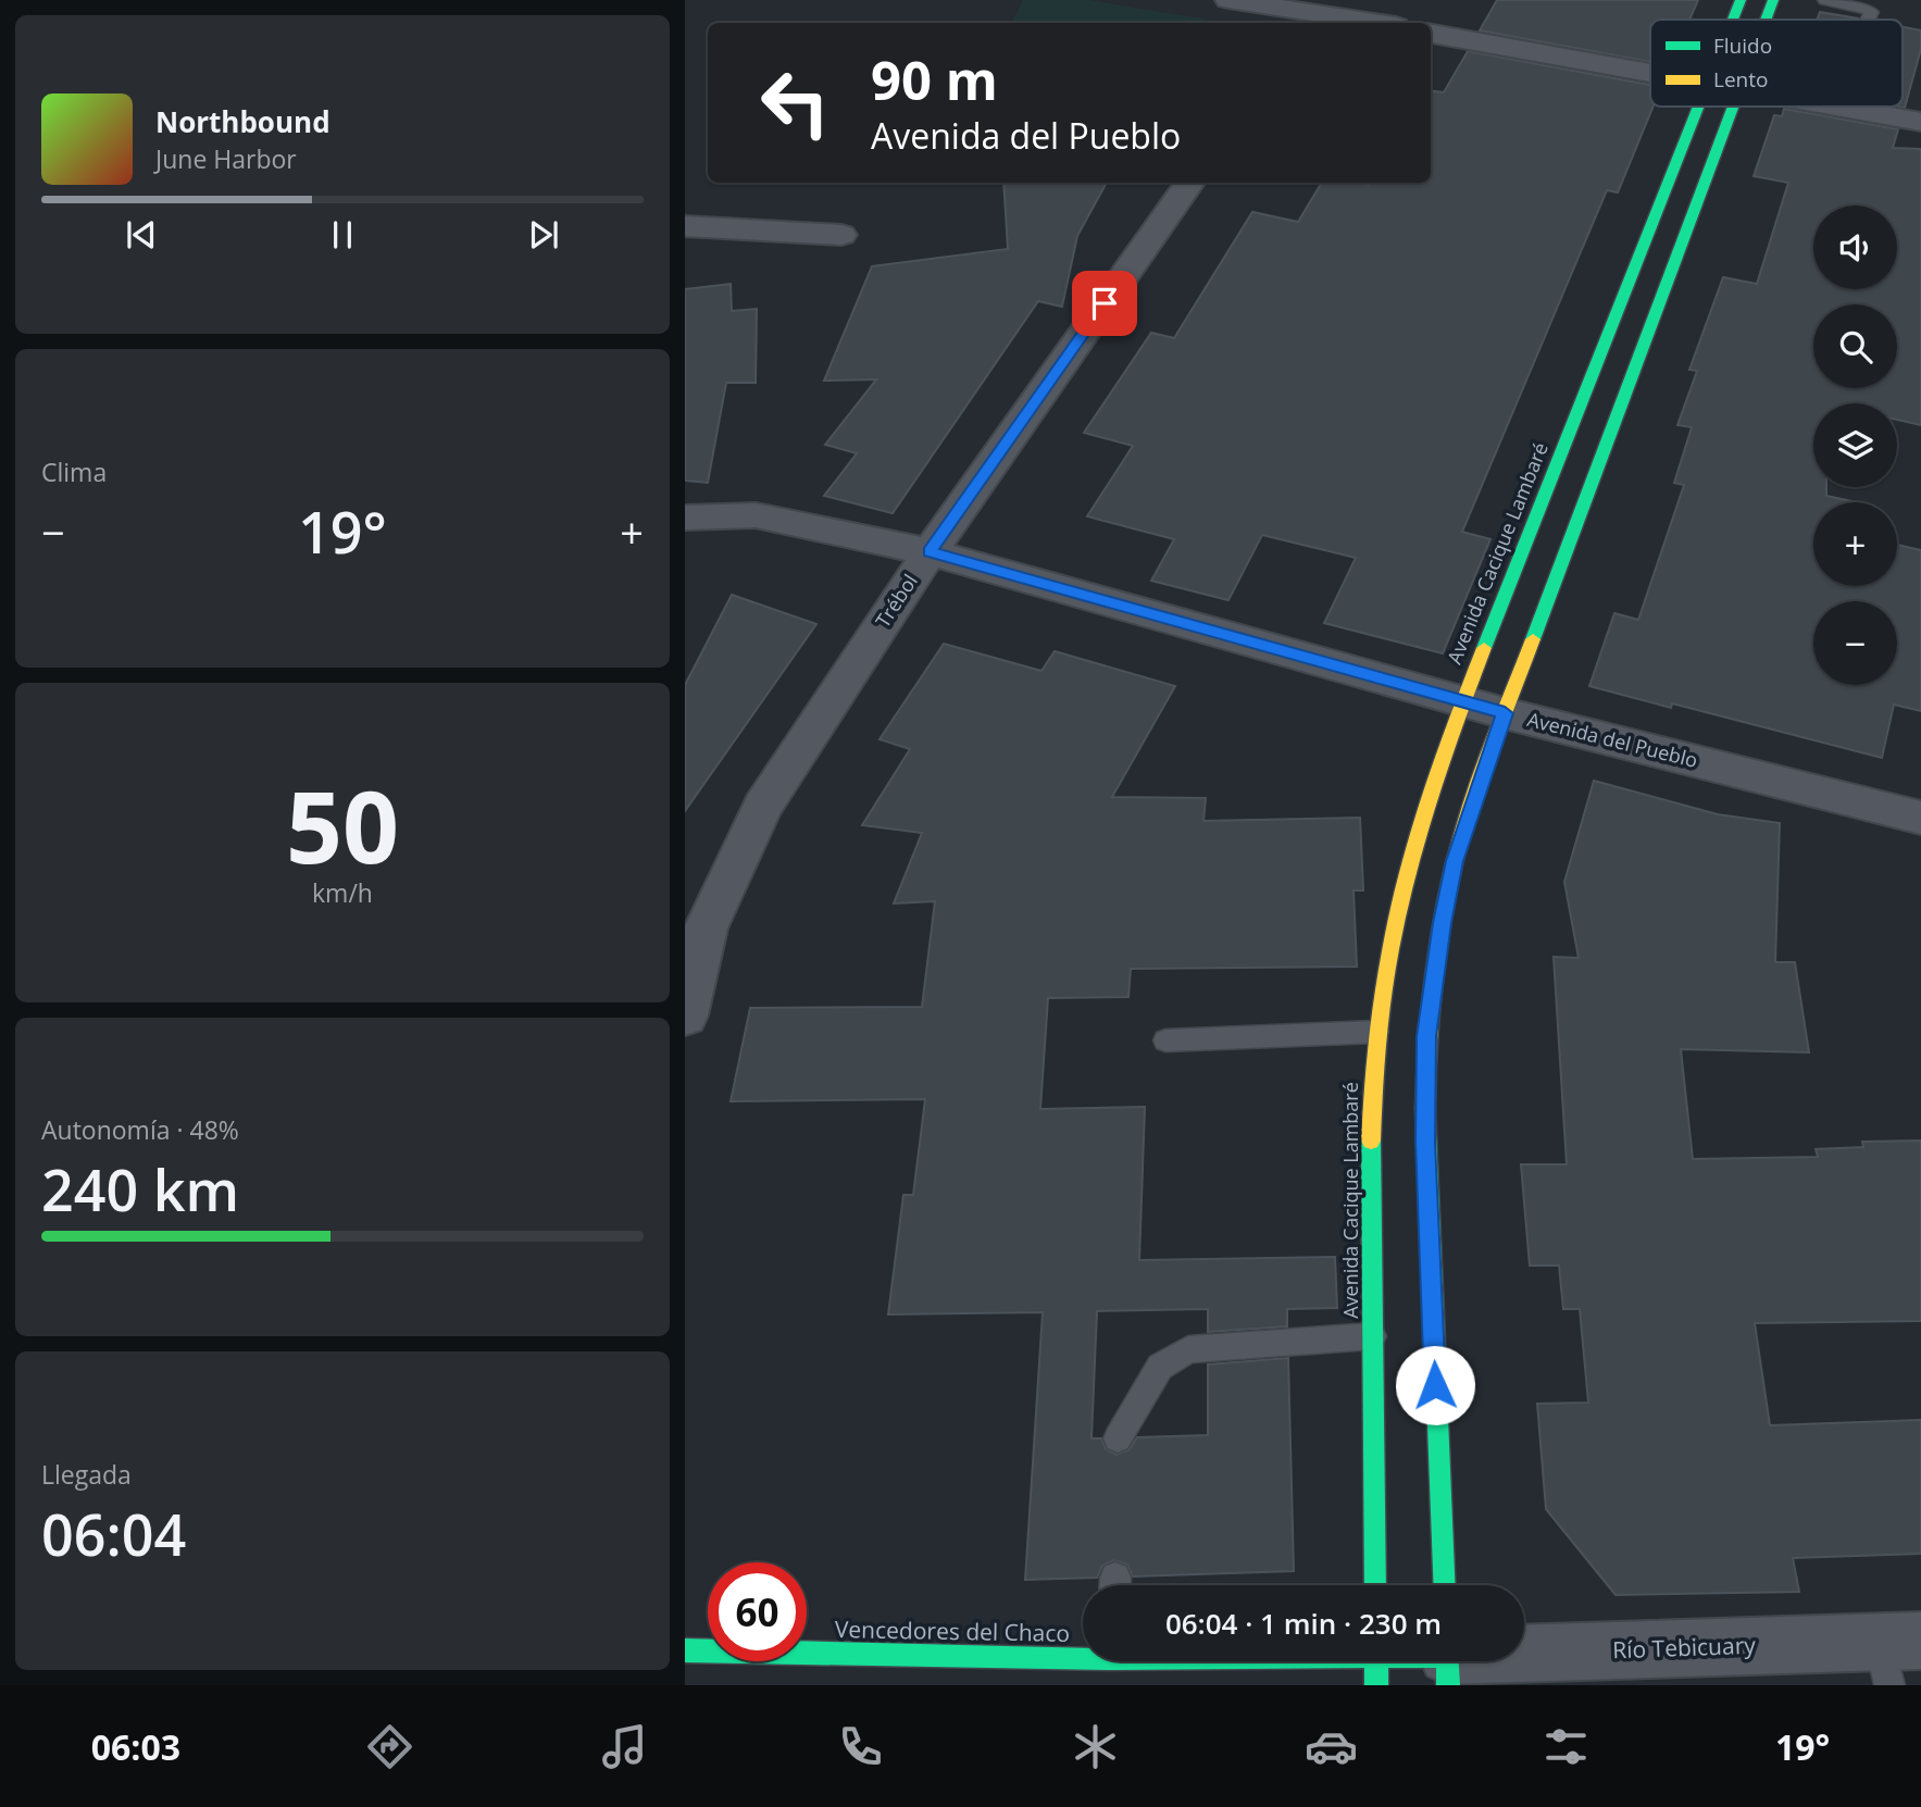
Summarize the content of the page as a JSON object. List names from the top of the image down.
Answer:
{
  "streets": {
    "main road": ["Avenida Cacique Lambaré", "Vencedores del Chaco"],
    "street": ["Trébol", "Avenida del Pueblo", "Río Tebicuary"]
  },
  "crossings": [
    ["Avenida Cacique Lambaré", "Avenida del Pueblo"],
    ["Trébol", "Avenida del Pueblo"]
  ],
  "legend": ["Fluido", "Lento"],
  "page": {
    "turn": ["90 m", "Avenida del Pueblo"],
    "song": ["Northbound", "June Harbor"],
    "map_buttons": ["+", "−"],
    "tile": [
      "Clima",
      ["50", "km/h"],
      ["Autonomía · 48%", "240 km"],
      ["Llegada", "06:04"]
    ],
    "heat": ["−", "19°", "+"],
    "limit": "60",
    "trip": "06:04 · 1 min · 230 m",
    "tabs": ["06:03", "19°"]
  }
}
